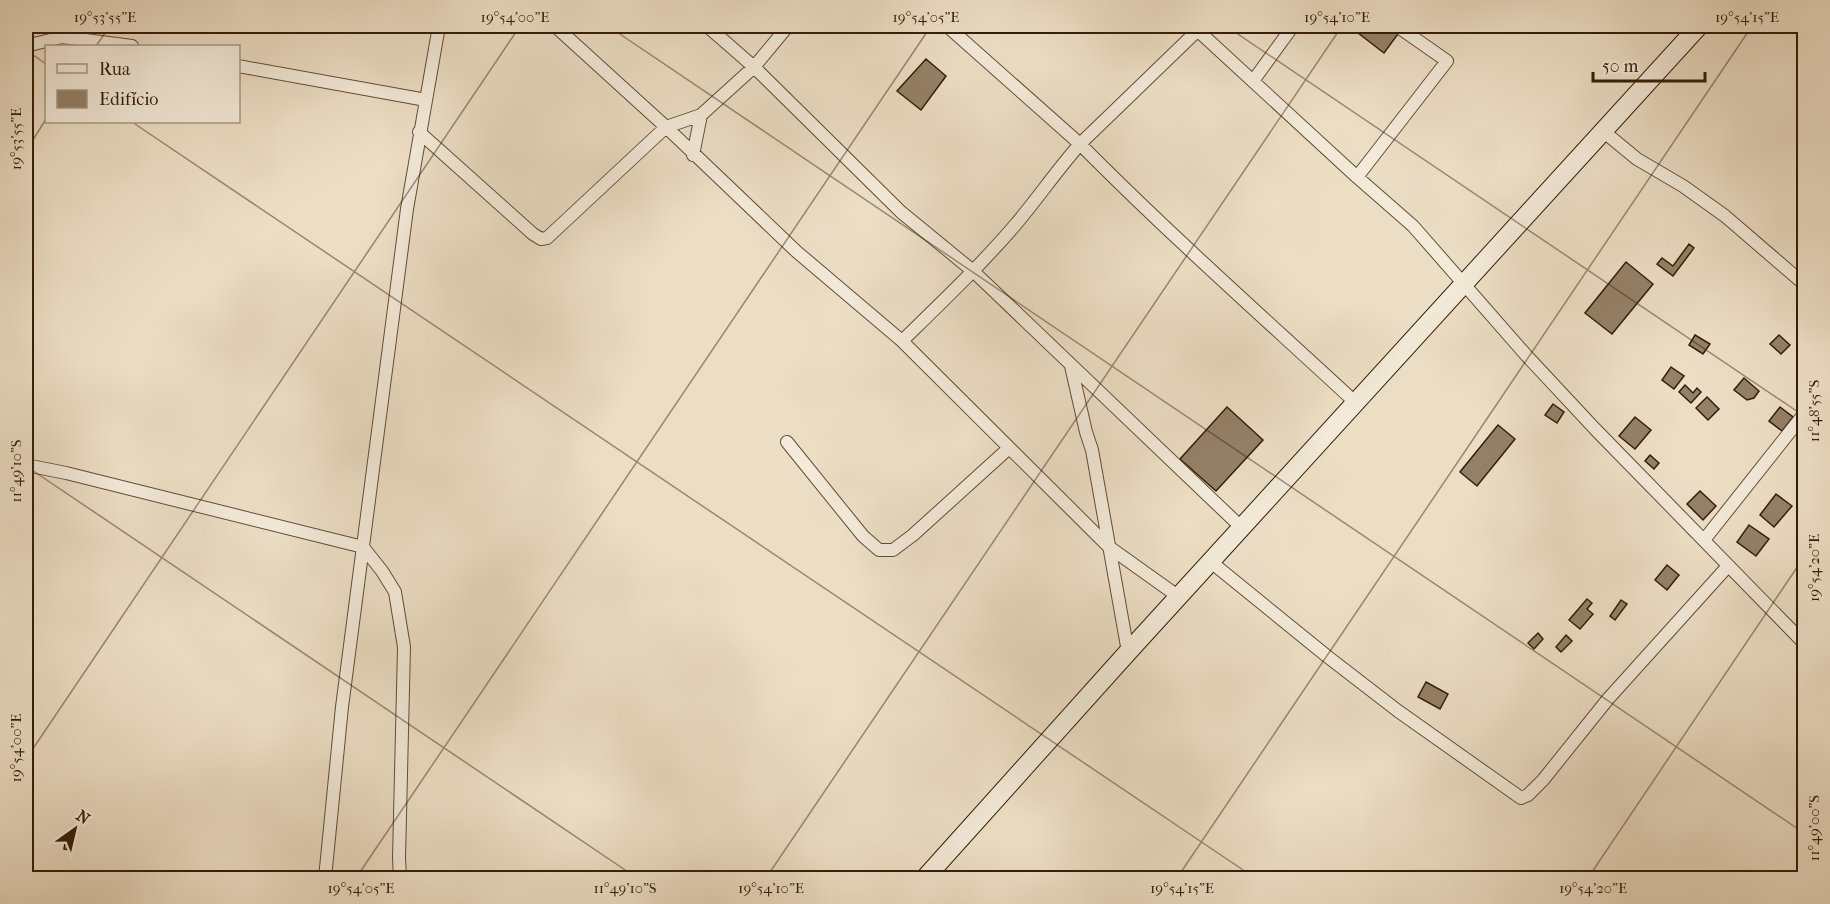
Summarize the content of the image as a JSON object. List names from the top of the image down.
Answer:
{
  "legend": ["Rua", "Edifício"],
  "scale_bar": "50 m",
  "north": "top right",
  "coordinates": [
    "19°53'55\"E",
    "19°54'00\"E",
    "19°54'05\"E",
    "19°54'10\"E",
    "19°54'15\"E",
    "11°48'55\"S",
    "11°49'10\"S",
    "19°54'20\"E",
    "11°49'00\"S"
  ]
}
